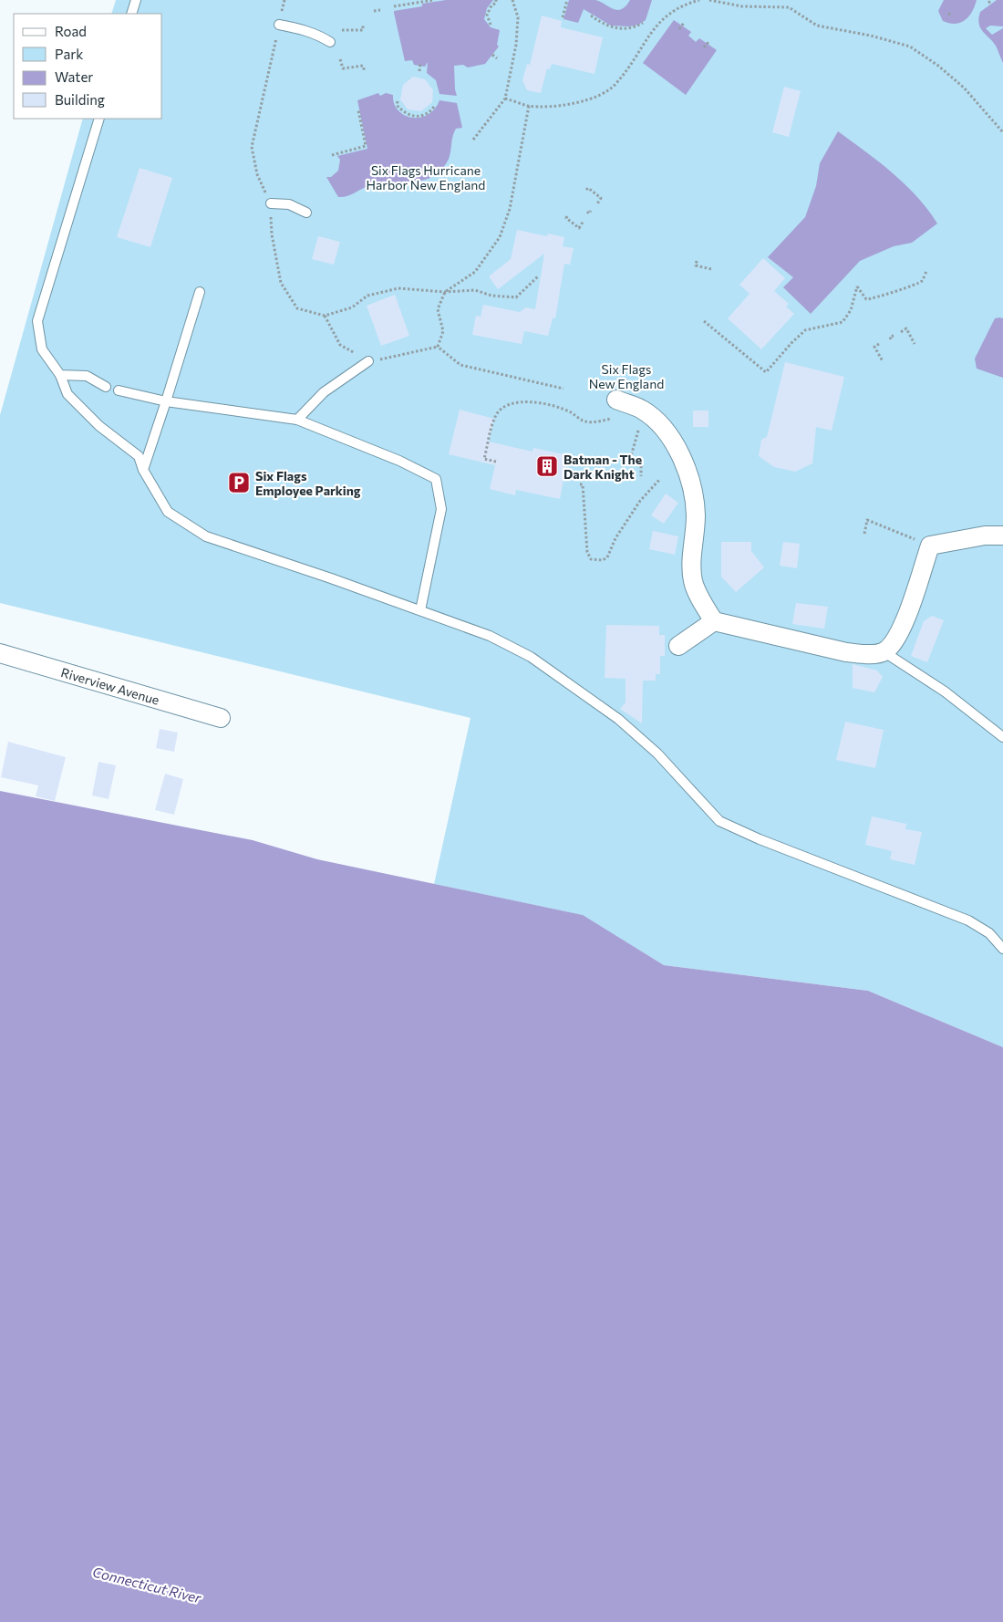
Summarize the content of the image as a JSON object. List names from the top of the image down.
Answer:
{
  "streets": {
    "street": ["Riverview Avenue"]
  },
  "water": ["Connecticut River"],
  "parks": ["Six Flags Hurricane Harbor New England", "Six Flags New England"],
  "places": {
    "building": ["Batman - The Dark Knight"],
    "parking": ["Six Flags Employee Parking"]
  },
  "legend": [
    "Road",
    "Park",
    "Water",
    "Building"
  ]
}
